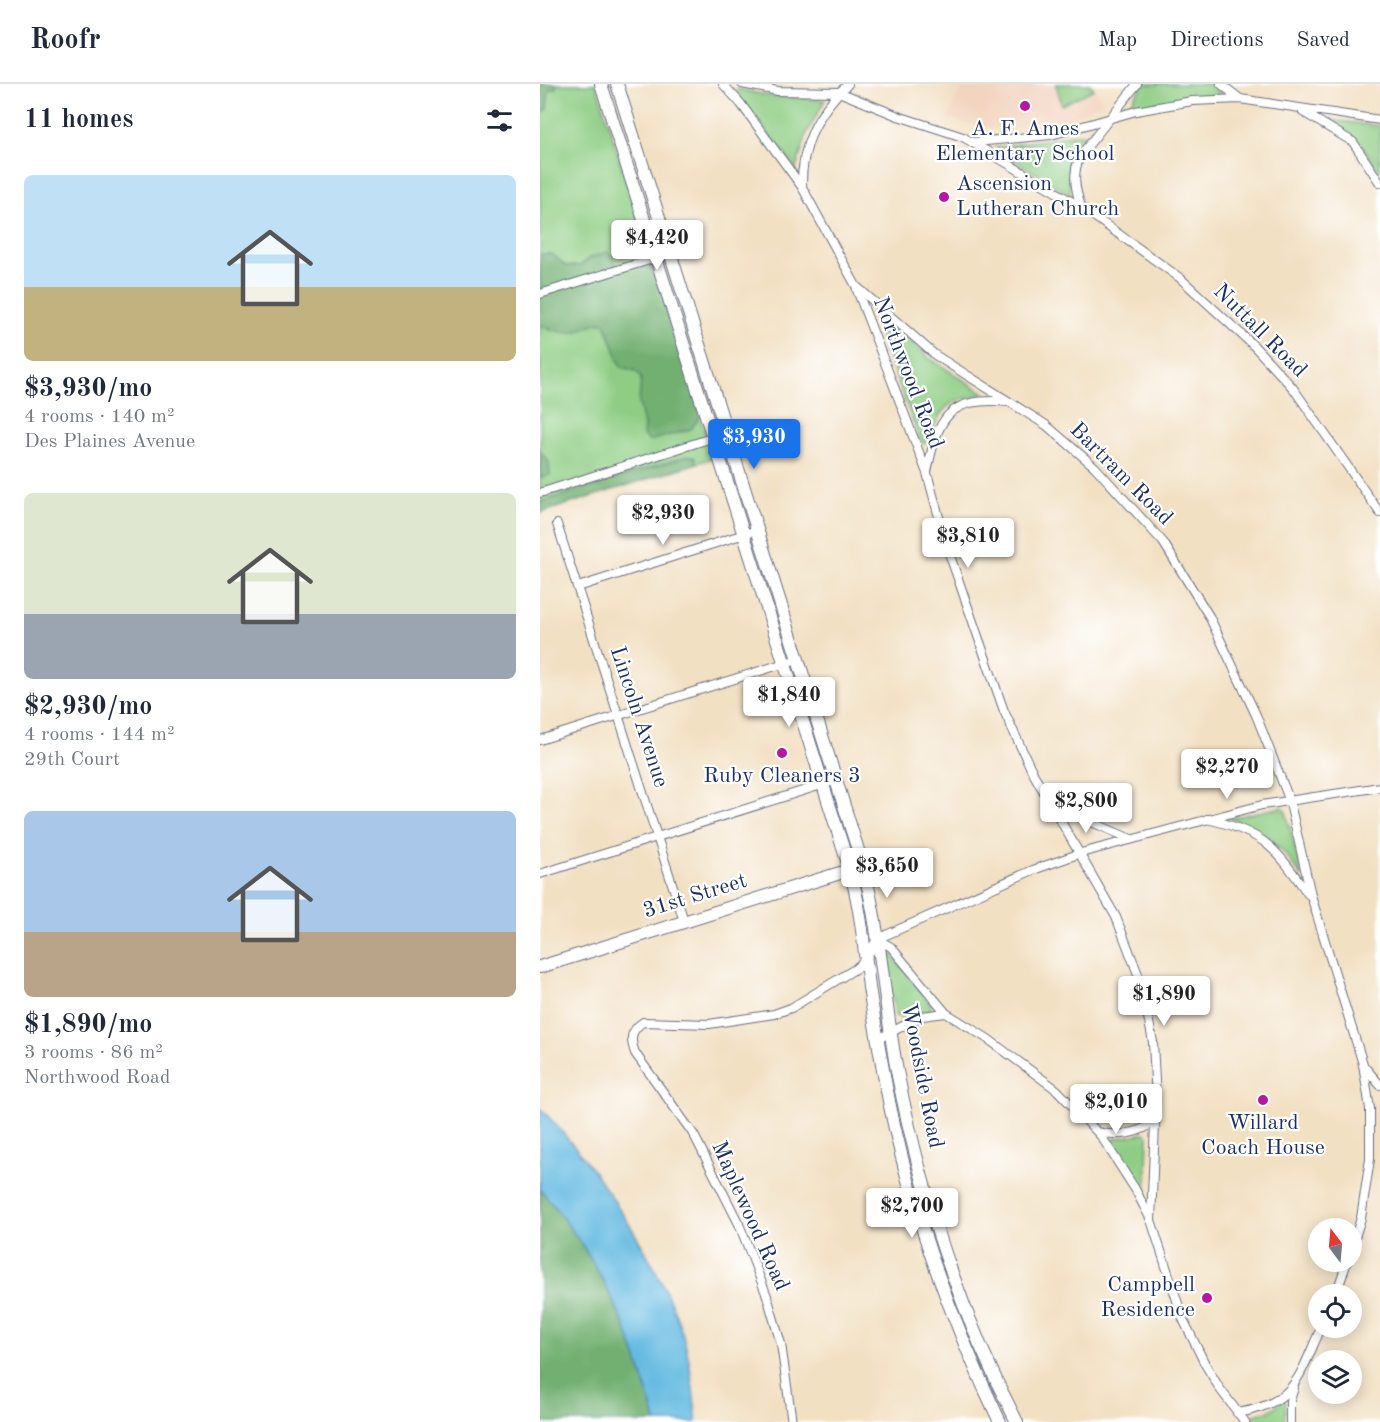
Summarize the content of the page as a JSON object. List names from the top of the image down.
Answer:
{
  "streets": {
    "street": [
      "Nuttall Road",
      "Northwood Road",
      "Bartram Road",
      "Lincoln Avenue",
      "31st Street",
      "Woodside Road",
      "Maplewood Road"
    ]
  },
  "crossings": [
    ["Northwood Road", "Bartram Road"],
    ["Lincoln Avenue", "31st Street"],
    ["31st Street", "Woodside Road"],
    ["Woodside Road", "Maplewood Road"]
  ],
  "places": [
    "A. F. Ames Elementary School",
    "Ascension Lutheran Church",
    "Ruby Cleaners 3",
    "Willard Coach House",
    "Campbell Residence"
  ],
  "north": "top",
  "page": {
    "header": "Roofr",
    "nav": ["Map", "Directions", "Saved"],
    "heading": "11 homes",
    "list": [
      {
        "name": "$3,930/mo",
        "note": "4 rooms · 140 m² · Des Plaines Avenue"
      },
      {
        "name": "$2,930/mo",
        "note": "4 rooms · 144 m² · 29th Court"
      },
      {
        "name": "$1,890/mo",
        "note": "3 rooms · 86 m² · Northwood Road"
      }
    ],
    "price": [
      "$4,420",
      "$3,930",
      "$2,930",
      "$3,810",
      "$1,840",
      "$2,270",
      "$2,800",
      "$3,650",
      "$1,890",
      "$2,010",
      "$2,700"
    ]
  }
}
